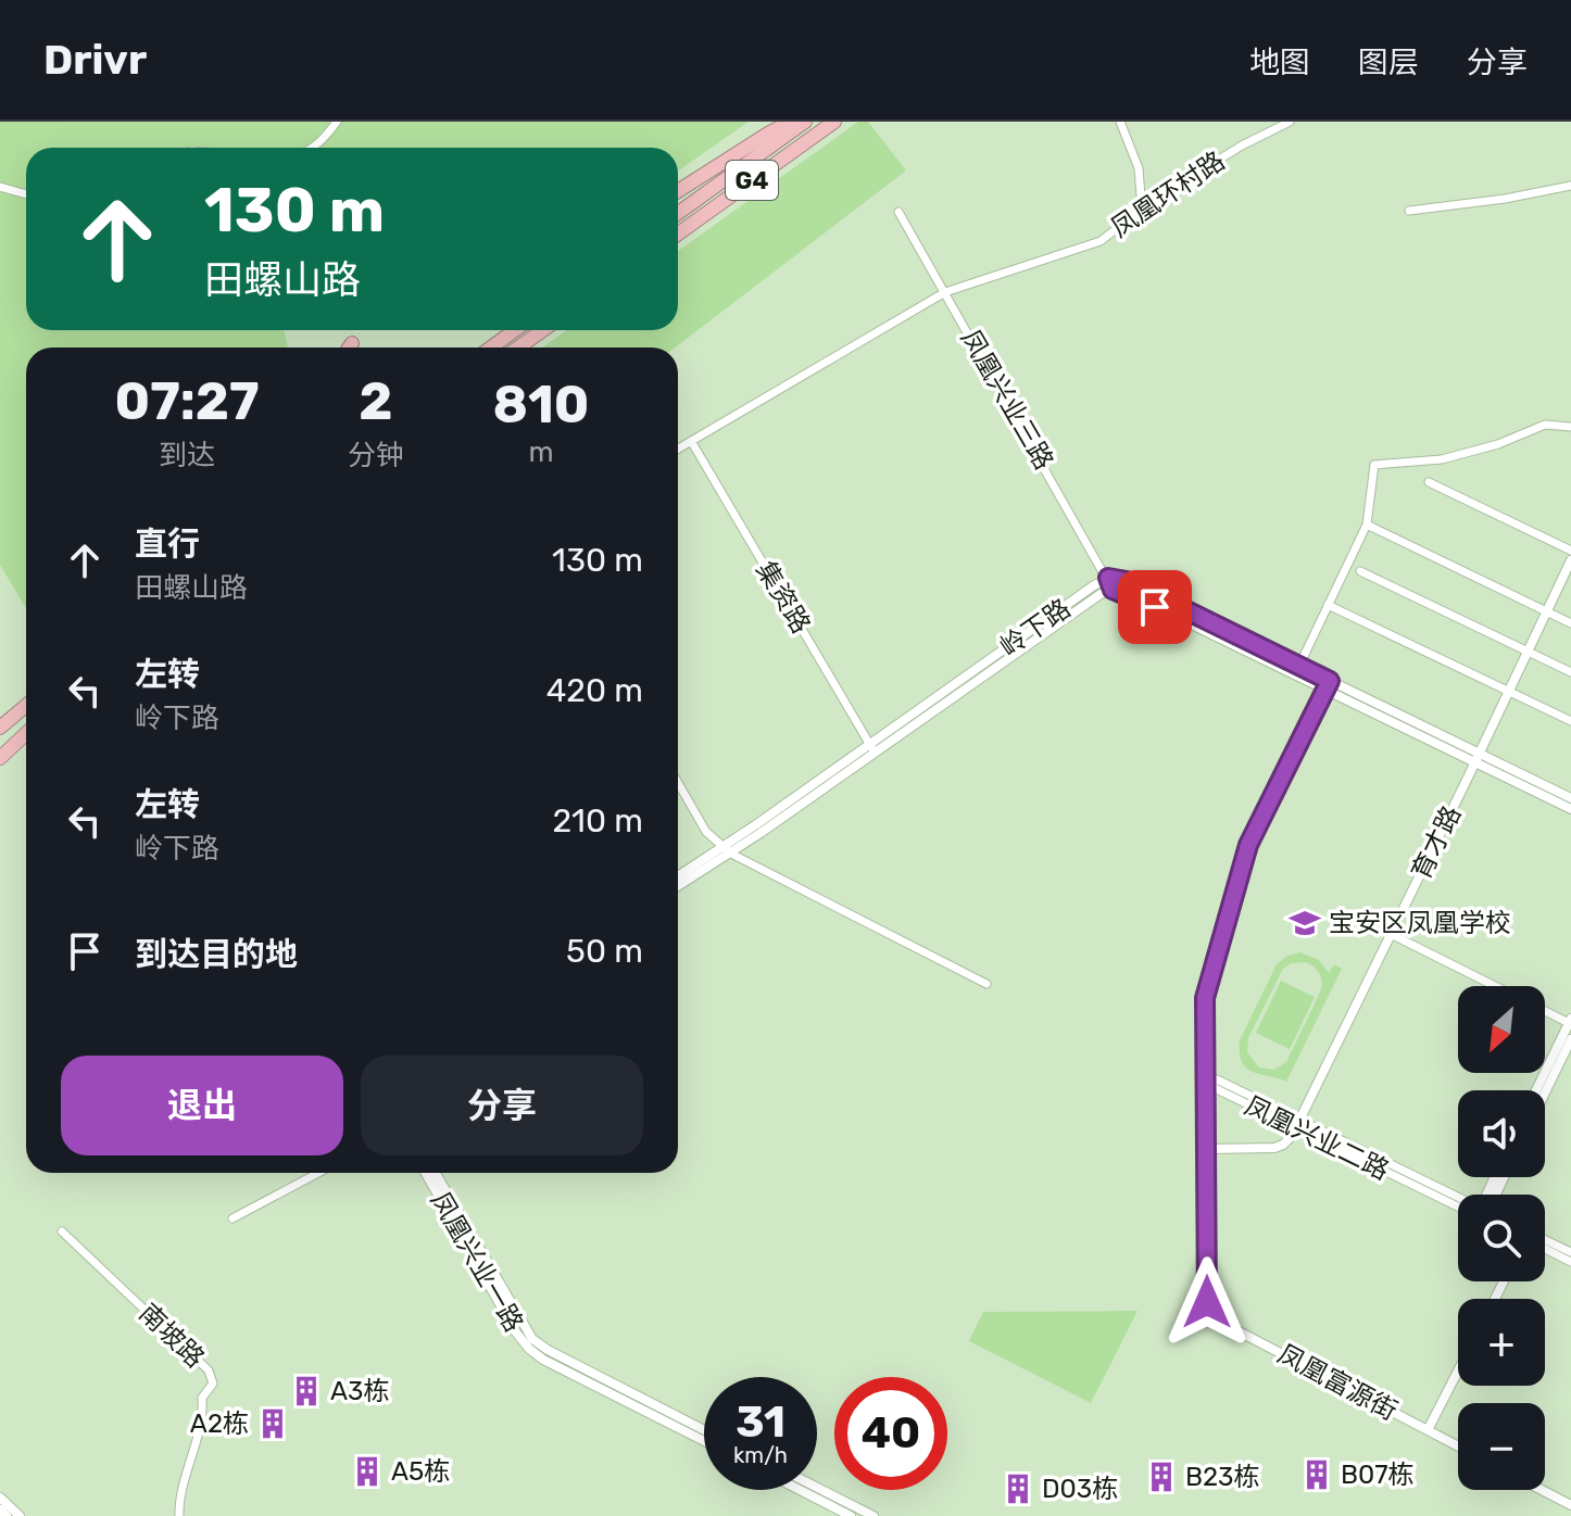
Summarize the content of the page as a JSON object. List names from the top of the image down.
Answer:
{
  "streets": {
    "highway": ["G4"],
    "street": [
      "凤凰环村路",
      "凤凰兴业三路",
      "集资路",
      "岭下路",
      "育才路",
      "凤凰兴业二路",
      "凤凰兴业一路",
      "南坡路",
      "凤凰富源街"
    ]
  },
  "crossings": [
    ["凤凰环村路", "凤凰兴业三路"],
    ["凤凰环村路", "集资路"],
    ["凤凰兴业三路", "岭下路"],
    ["集资路", "岭下路"],
    ["育才路", "凤凰兴业二路"]
  ],
  "places": {
    "school or university": ["宝安区凤凰学校"],
    "building": [
      "A3栋",
      "A2栋",
      "A5栋",
      "B07栋",
      "B23栋",
      "D03栋"
    ]
  },
  "north": "bottom left",
  "page": {
    "header": "Drivr",
    "nav": ["地图", "图层", "分享"],
    "turn": ["130 m", "田螺山路"],
    "eta": [
      "07:27",
      "到达",
      "2",
      "分钟",
      "810",
      "m"
    ],
    "list": [
      {
        "name": "直行",
        "note": "田螺山路",
        "value": "130 m"
      },
      {
        "name": "左转",
        "note": "岭下路",
        "value": "420 m"
      },
      {
        "name": "左转",
        "note": "岭下路",
        "value": "210 m"
      },
      {
        "name": "到达目的地",
        "value": "50 m"
      }
    ],
    "map_buttons": ["+", "−"],
    "buttons": ["退出", "分享"],
    "speed": "31 km/h",
    "limit": "40"
  }
}
